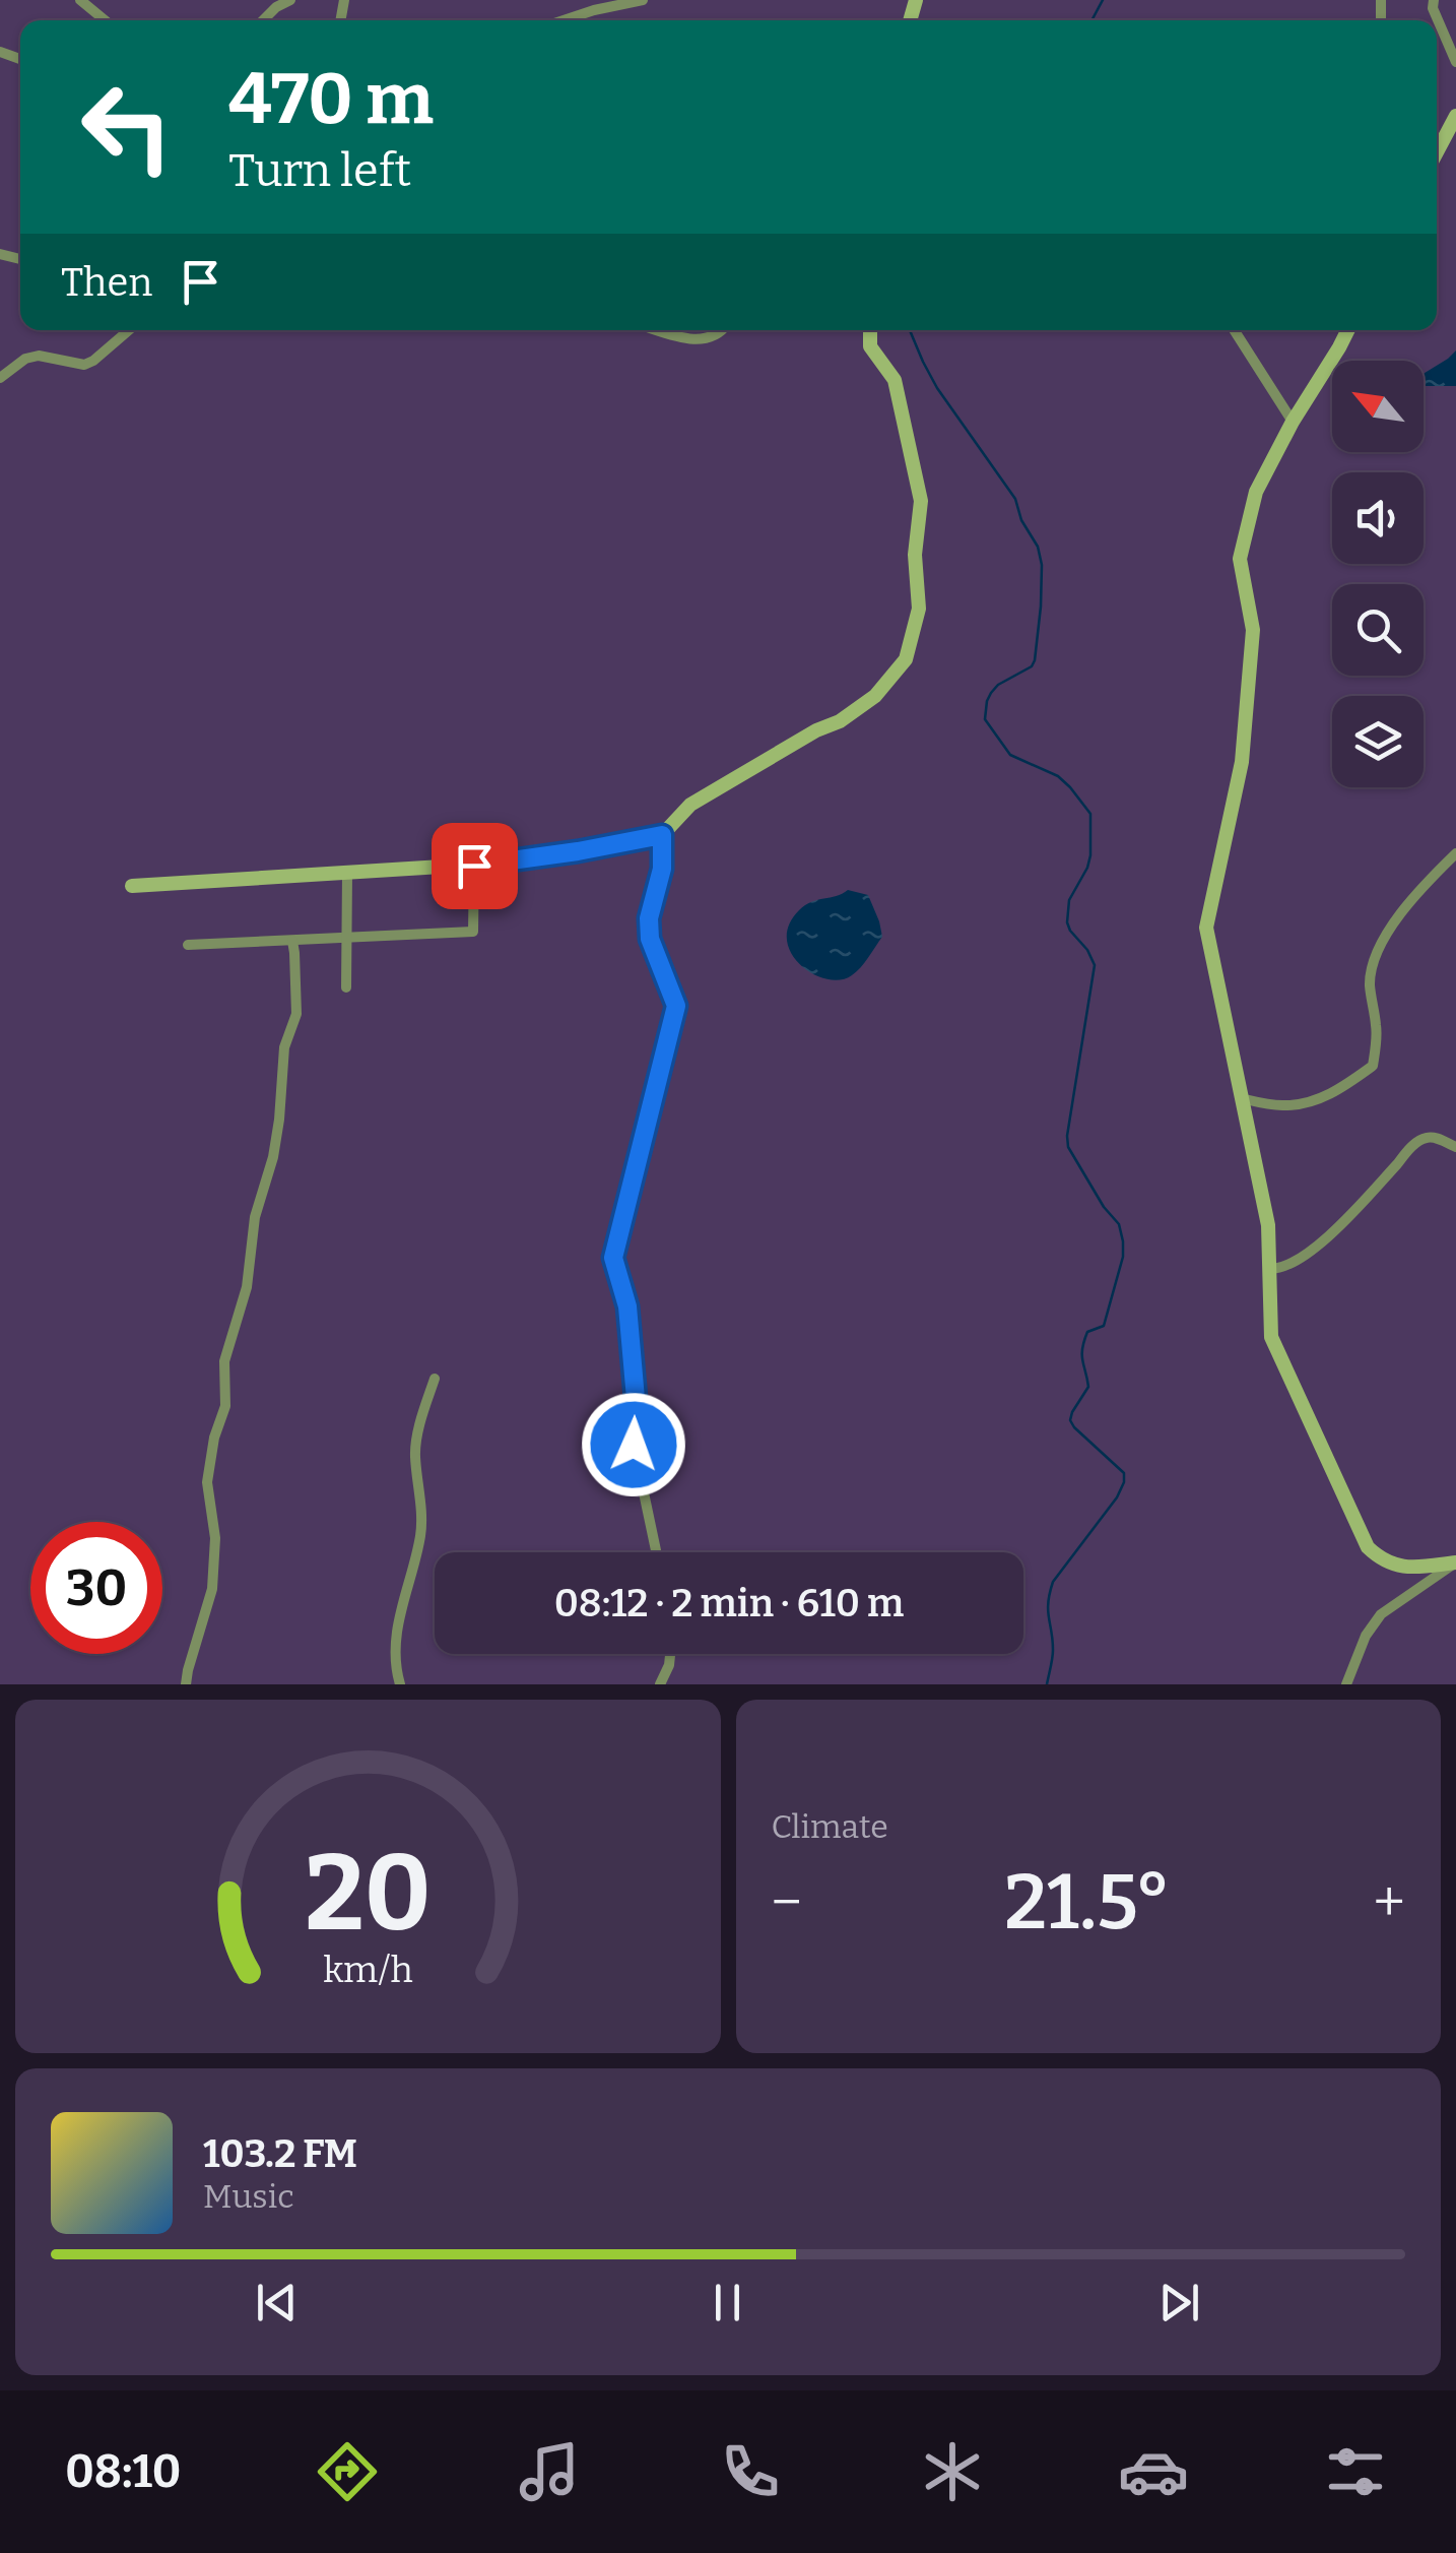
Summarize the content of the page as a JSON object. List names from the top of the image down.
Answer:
{
  "north": "top left",
  "page": {
    "turn": ["470 m", "Turn left"],
    "then": "Then",
    "limit": "30",
    "trip": "08:12 · 2 min · 610 m",
    "tile": "Climate",
    "heat": ["−", "21.5°", "+"],
    "song": ["103.2 FM", "Music"],
    "tabs": "08:10",
    "gauge": ["20", "km/h"]
  }
}
